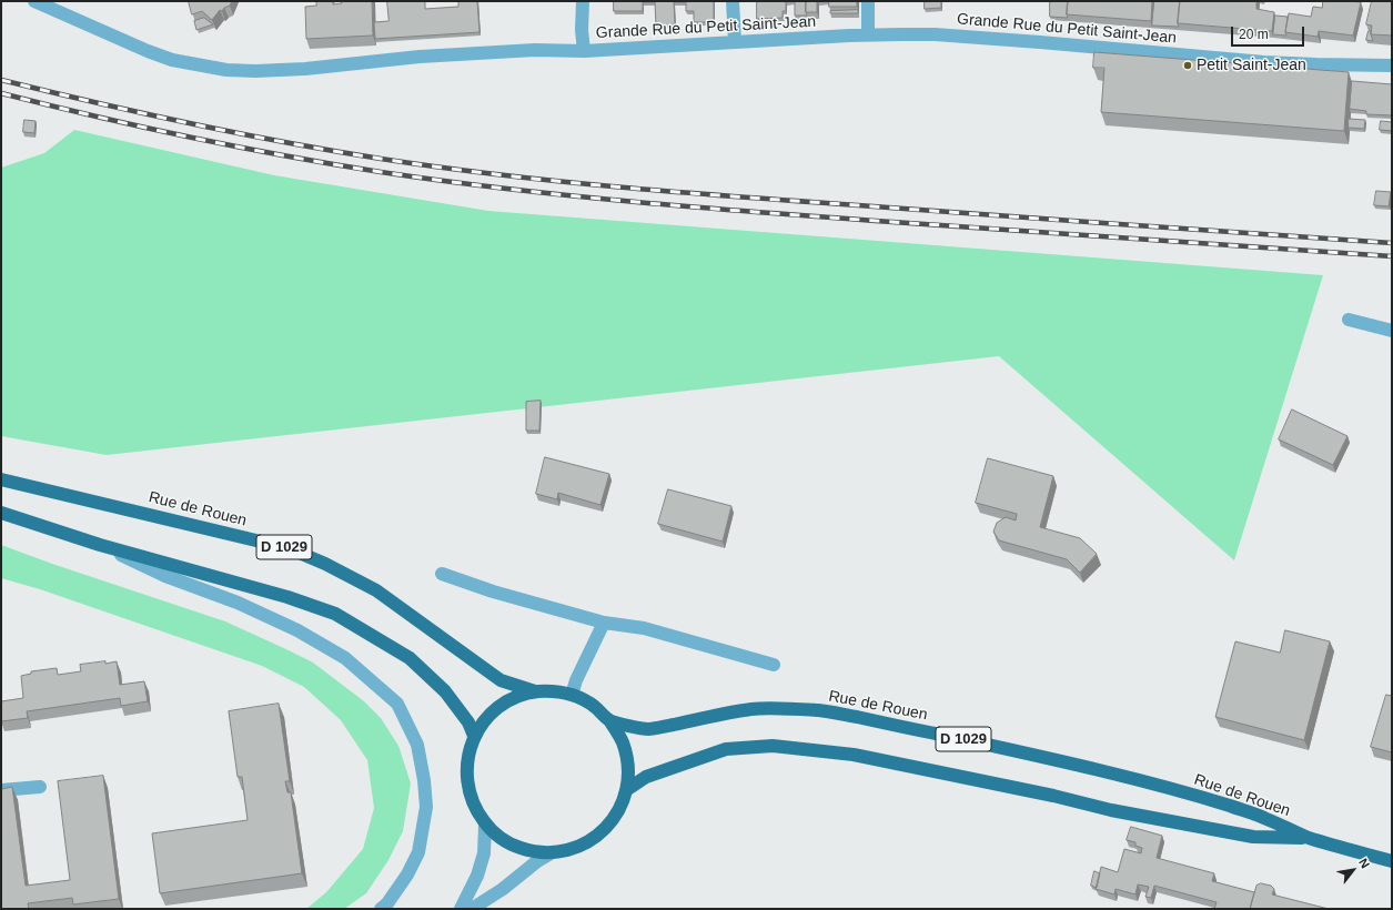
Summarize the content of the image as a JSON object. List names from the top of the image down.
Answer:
{
  "streets": {
    "main road": ["Rue de Rouen", "D 1029"],
    "street": ["Grande Rue du Petit Saint-Jean"]
  },
  "crossings": [
    ["Rue de Rouen", "D 1029"]
  ],
  "places": ["Petit Saint-Jean"],
  "scale_bar": "20 m",
  "north": "top right"
}
